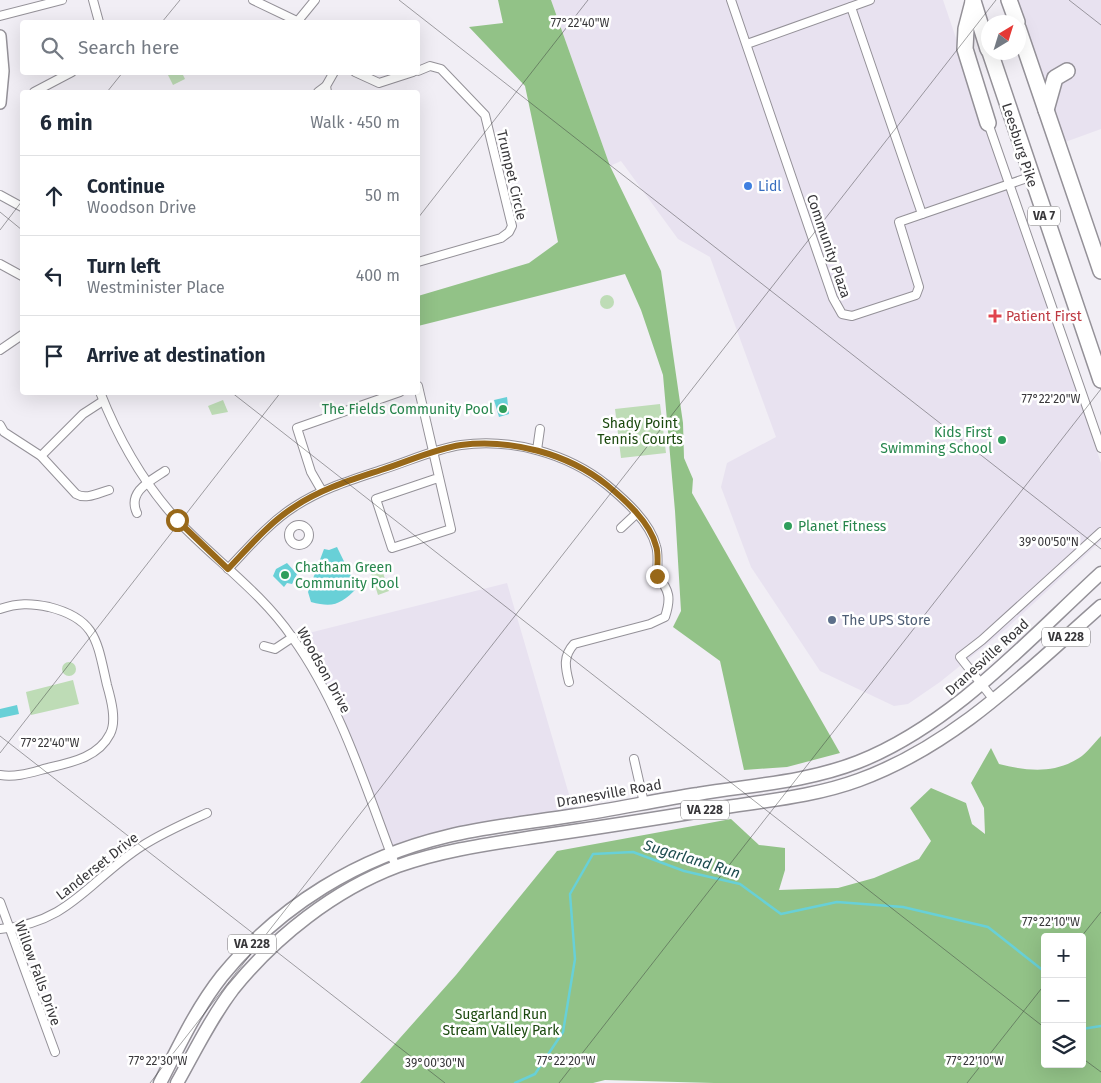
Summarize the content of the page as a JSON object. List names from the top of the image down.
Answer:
{
  "streets": {
    "highway": ["Leesburg Pike", "VA 7"],
    "main road": ["VA 228", "Dranesville Road"],
    "street": [
      "Trumpet Circle",
      "Community Plaza",
      "Woodson Drive",
      "Landerset Drive",
      "Willow Falls Drive"
    ]
  },
  "crossings": [
    ["Leesburg Pike", "Community Plaza"],
    ["VA 228", "Woodson Drive"],
    ["Dranesville Road", "Woodson Drive"],
    ["Landerset Drive", "Willow Falls Drive"]
  ],
  "water": ["Sugarland Run"],
  "parks": ["Shady Point Tennis Courts", "Sugarland Run Stream Valley Park"],
  "places": {
    "other": [
      "Lidl",
      "The Fields Community Pool",
      "Kids First Swimming School",
      "Planet Fitness",
      "Chatham Green Community Pool",
      "The UPS Store"
    ],
    "health": ["Patient First"]
  },
  "north": "top right",
  "page": {
    "search": "Search here",
    "heading": ["6 min", "Walk · 450 m"],
    "list": [
      ["Continue", "Woodson Drive", "50 m"],
      ["Turn left", "Westminister Place", "400 m"],
      "Arrive at destination"
    ],
    "map_buttons": ["+", "−"]
  },
  "coordinates": [
    "77°22'40\"W",
    "77°22'20\"W",
    "39°00'50\"N",
    "77°22'10\"W",
    "77°22'30\"W",
    "39°00'30\"N"
  ]
}
